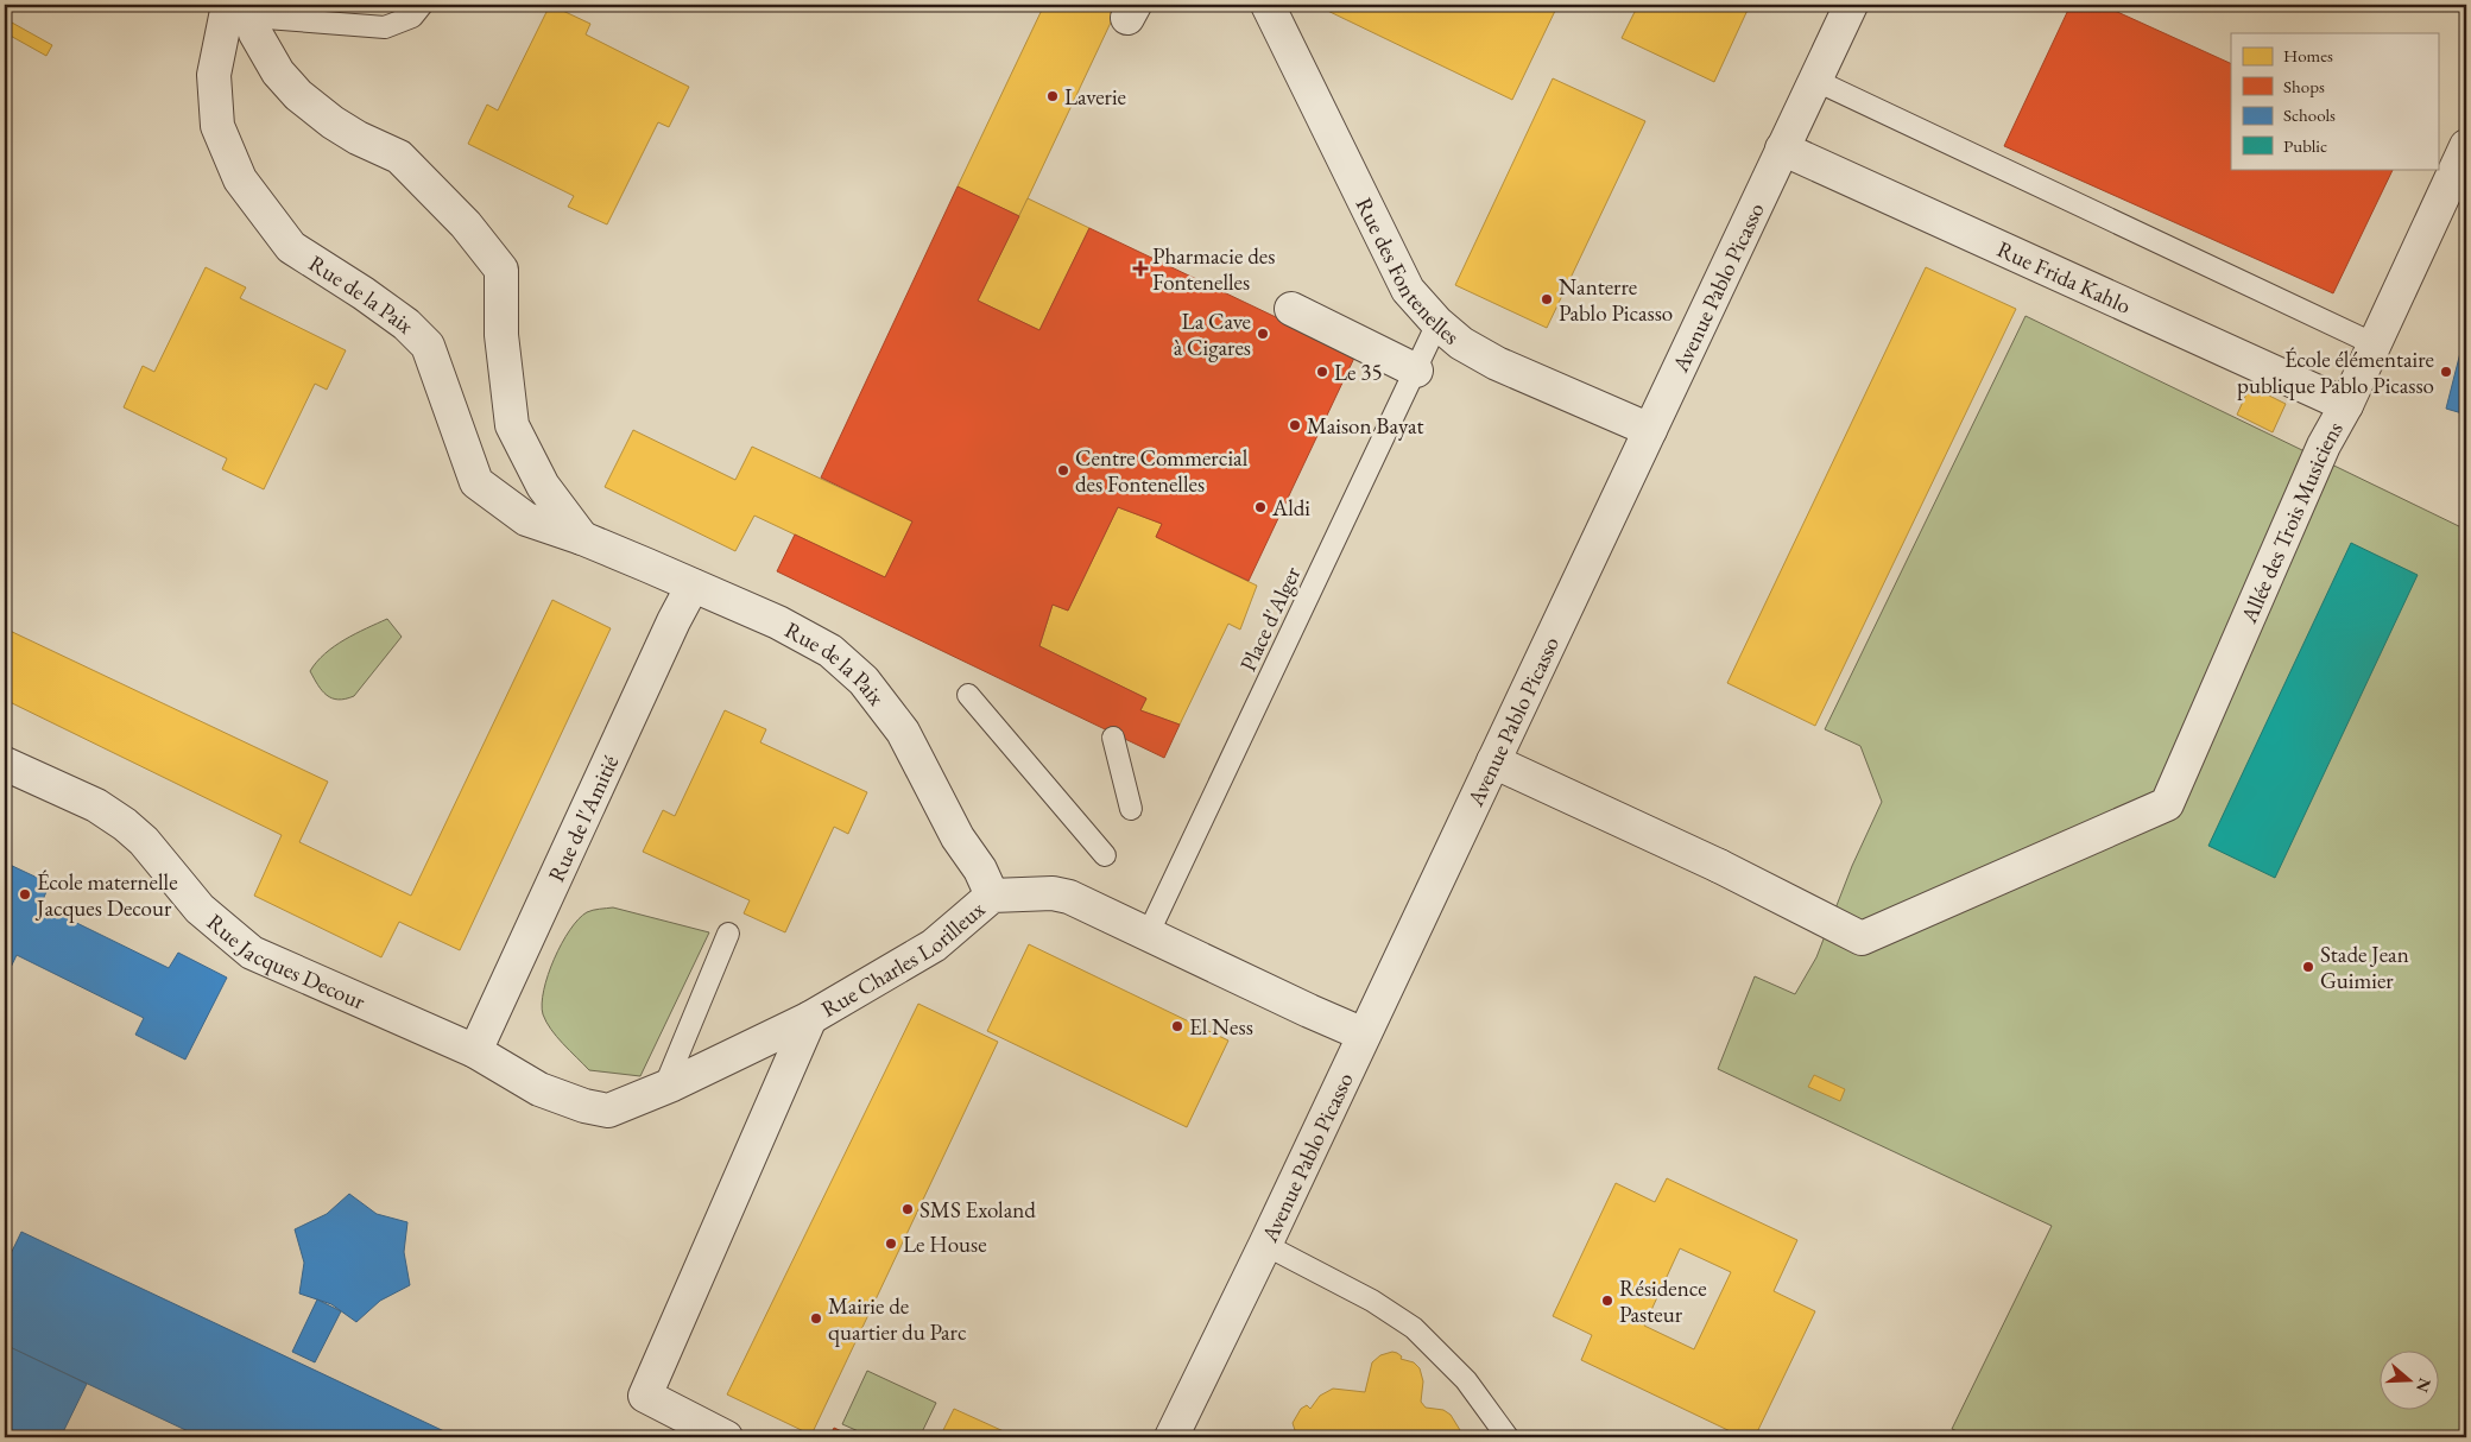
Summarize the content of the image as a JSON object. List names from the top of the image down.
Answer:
{
  "streets": {
    "street": [
      "Rue des Fontenelles",
      "Rue Frida Kahlo",
      "Avenue Pablo Picasso",
      "Rue de la Paix",
      "Allée des Trois Musiciens",
      "Rue de l'Amitié",
      "Rue Charles Lorilleux",
      "Rue Jacques Decour"
    ],
    "lane": ["Place d'Alger"]
  },
  "crossings": [
    ["Rue des Fontenelles", "Avenue Pablo Picasso"],
    ["Rue des Fontenelles", "Place d'Alger"],
    ["Rue Frida Kahlo", "Avenue Pablo Picasso"],
    ["Rue Frida Kahlo", "Allée des Trois Musiciens"],
    ["Avenue Pablo Picasso", "Allée des Trois Musiciens"],
    ["Avenue Pablo Picasso", "Rue Charles Lorilleux"],
    ["Rue de la Paix", "Rue de l'Amitié"],
    ["Rue de la Paix", "Rue Charles Lorilleux"],
    ["Place d'Alger", "Rue Charles Lorilleux"],
    ["Rue de l'Amitié", "Rue Charles Lorilleux"],
    ["Rue de l'Amitié", "Rue Jacques Decour"],
    ["Rue Charles Lorilleux", "Rue Jacques Decour"]
  ],
  "places": {
    "other": [
      "Laverie",
      "Nanterre Pablo Picasso",
      "La Cave à Cigares",
      "Le 35",
      "École élémentaire publique Pablo Picasso",
      "Maison Bayat",
      "Centre Commercial des Fontenelles",
      "Aldi",
      "École maternelle Jacques Decour",
      "Stade Jean Guimier",
      "El Ness",
      "SMS Exoland",
      "Le House",
      "Résidence Pasteur",
      "Mairie de quartier du Parc"
    ],
    "health": ["Pharmacie des Fontenelles"]
  },
  "legend": [
    "Homes",
    "Shops",
    "Schools",
    "Public"
  ],
  "north": "right"
}
